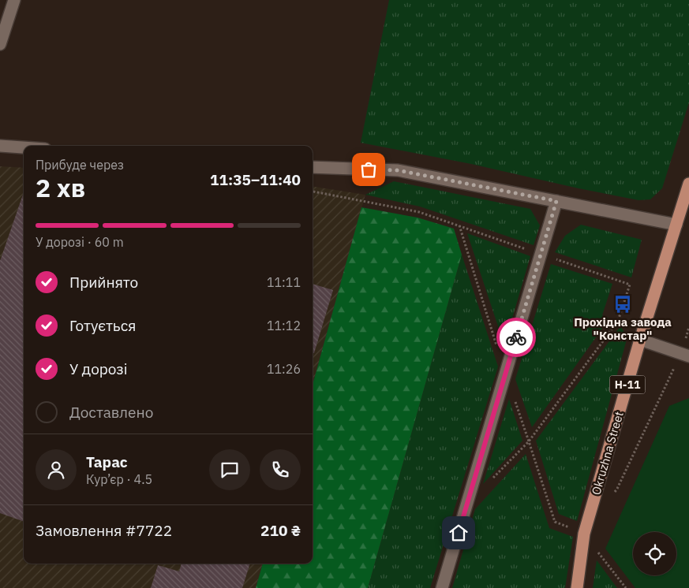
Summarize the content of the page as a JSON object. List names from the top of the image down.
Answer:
{
  "streets": {
    "main road": ["Н-11", "Okruzhna Street"]
  },
  "places": {
    "bus stop": ["Прохідна завода \"Констар\""]
  },
  "page": {
    "heading": ["2 хв", "Прибуде через", "11:35–11:40"],
    "panel": [
      "Тарас",
      "Кур’єр · 4.5",
      "Замовлення #7722",
      "210 ₴"
    ],
    "bar": "У дорозі · 60 m",
    "list": [
      ["Прийнято", "11:11"],
      ["Готується", "11:12"],
      ["У дорозі", "11:26"],
      "Доставлено"
    ]
  }
}
